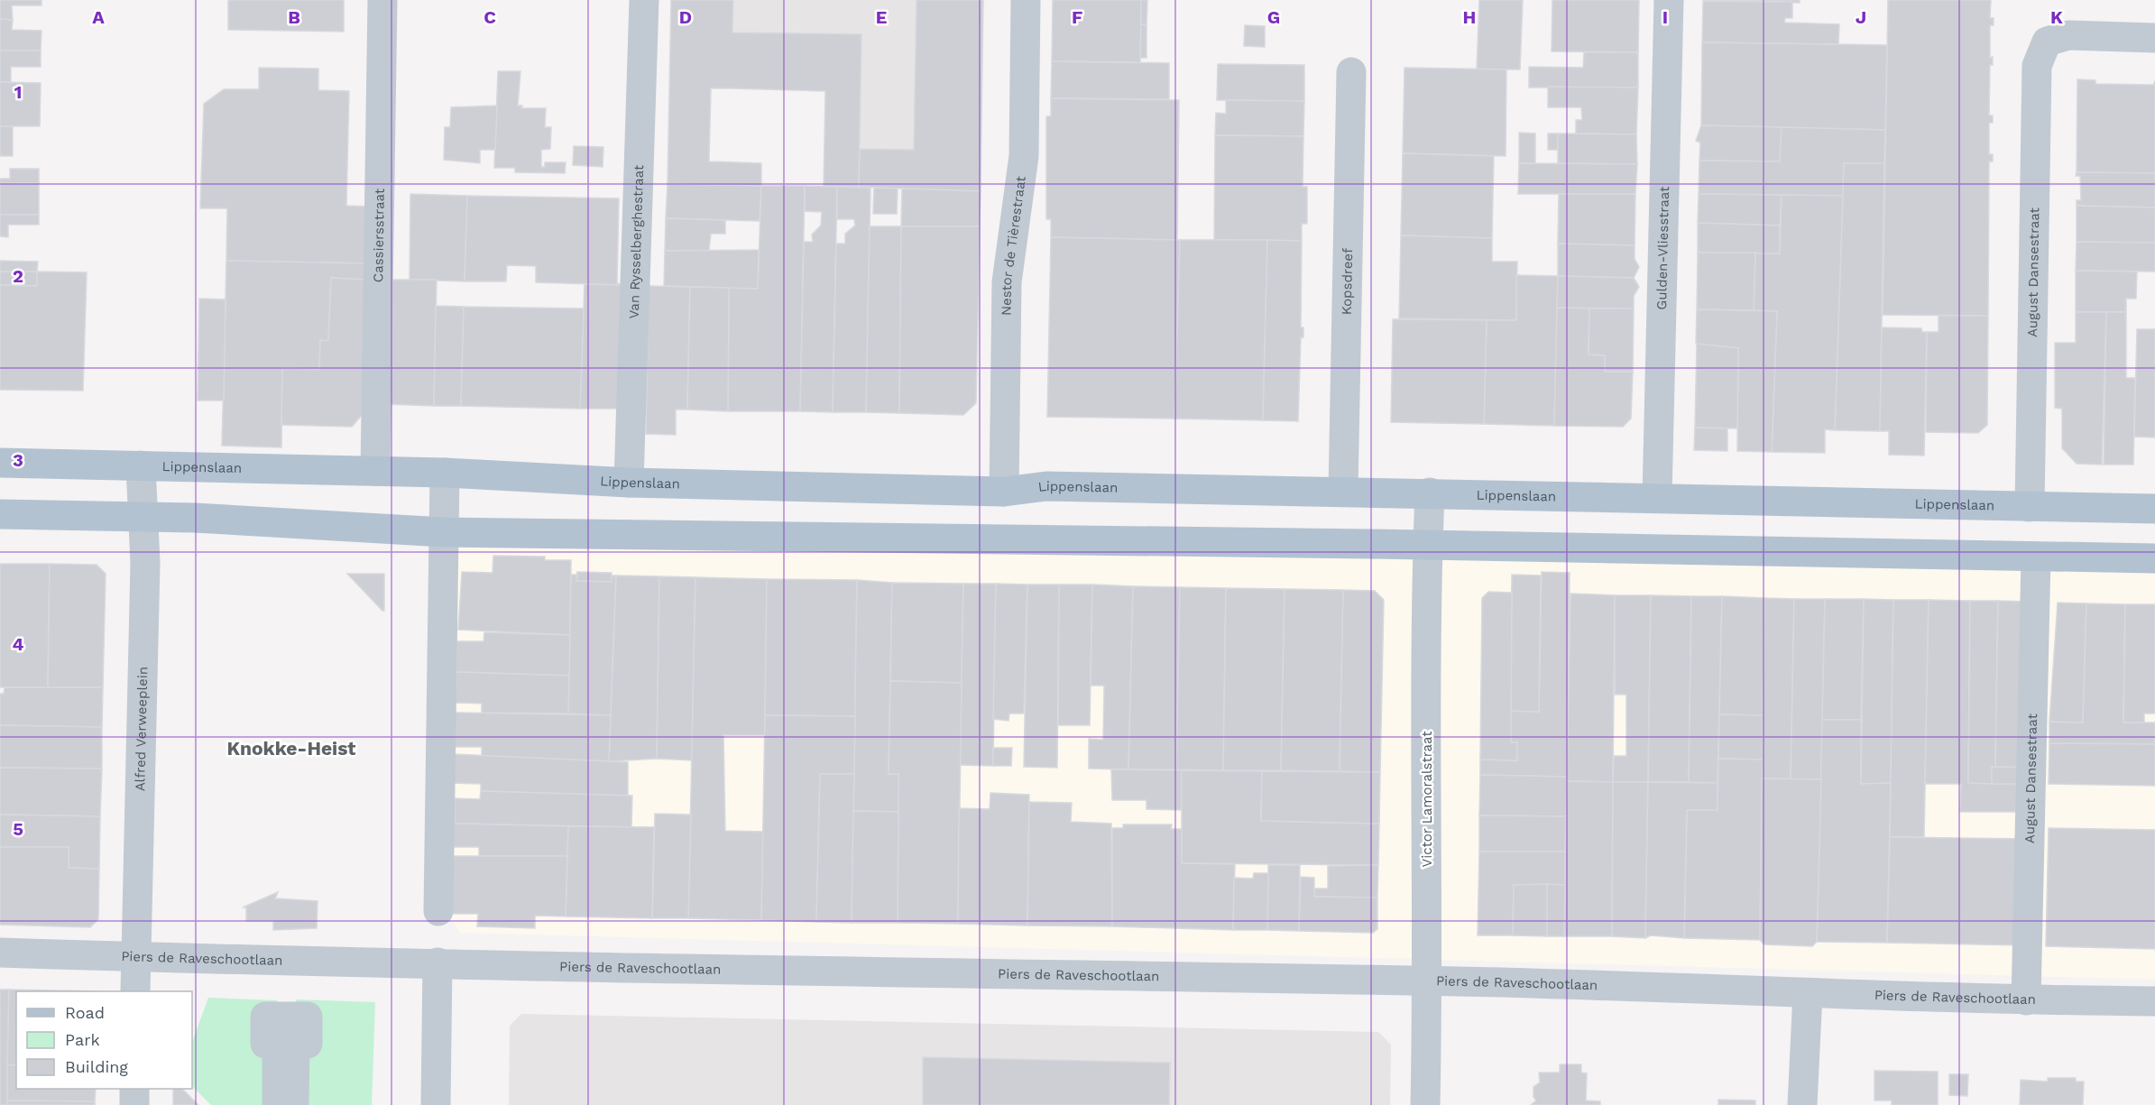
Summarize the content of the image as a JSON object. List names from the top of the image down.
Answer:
{
  "streets": {
    "main road": ["Lippenslaan"],
    "street": [
      "Cassiersstraat",
      "Van Rysselberghestraat",
      "Nestor de Tièrestraat",
      "Gulden-Vliesstraat",
      "August Dansestraat",
      "Kopsdreef",
      "Alfred Verweeplein",
      "Victor Lamoralstraat",
      "Piers de Raveschootlaan"
    ]
  },
  "crossings": [
    ["Cassiersstraat", "Lippenslaan"],
    ["Van Rysselberghestraat", "Lippenslaan"],
    ["Nestor de Tièrestraat", "Lippenslaan"],
    ["Gulden-Vliesstraat", "Lippenslaan"],
    ["August Dansestraat", "Lippenslaan"],
    ["August Dansestraat", "Piers de Raveschootlaan"],
    ["Kopsdreef", "Lippenslaan"],
    ["Lippenslaan", "Alfred Verweeplein"],
    ["Lippenslaan", "Victor Lamoralstraat"],
    ["Alfred Verweeplein", "Piers de Raveschootlaan"],
    ["Victor Lamoralstraat", "Piers de Raveschootlaan"]
  ],
  "districts": ["Knokke-Heist"],
  "legend": ["Road", "Park", "Building"],
  "grid": {
    "columns": [
      "A",
      "B",
      "C",
      "D",
      "E",
      "F",
      "G",
      "H",
      "I",
      "J",
      "K"
    ],
    "rows": [
      "1",
      "2",
      "3",
      "4",
      "5"
    ]
  }
}
